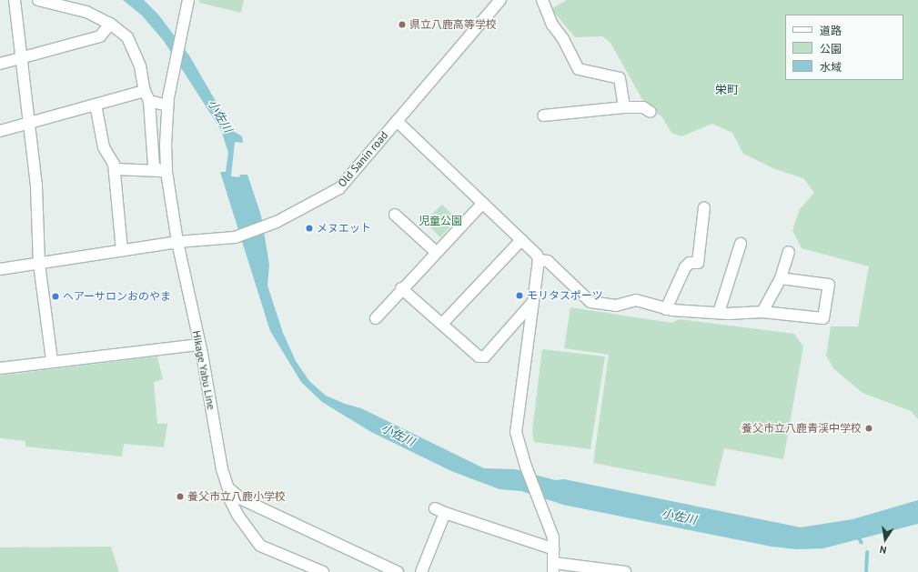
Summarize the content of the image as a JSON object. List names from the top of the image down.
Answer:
{
  "streets": {
    "street": ["Old Sanin road", "Hikage Yabu Line"]
  },
  "crossings": [
    ["Old Sanin road", "Hikage Yabu Line"]
  ],
  "districts": ["栄町"],
  "water": ["小佐川"],
  "parks": ["児童公園"],
  "places": [
    "県立八鹿高等学校",
    "メヌエット",
    "モリタスポーツ",
    "ヘアーサロンおのやま",
    "養父市立八鹿青渓中学校",
    "養父市立八鹿小学校"
  ],
  "legend": ["道路", "公園", "水域"],
  "north": "bottom"
}
